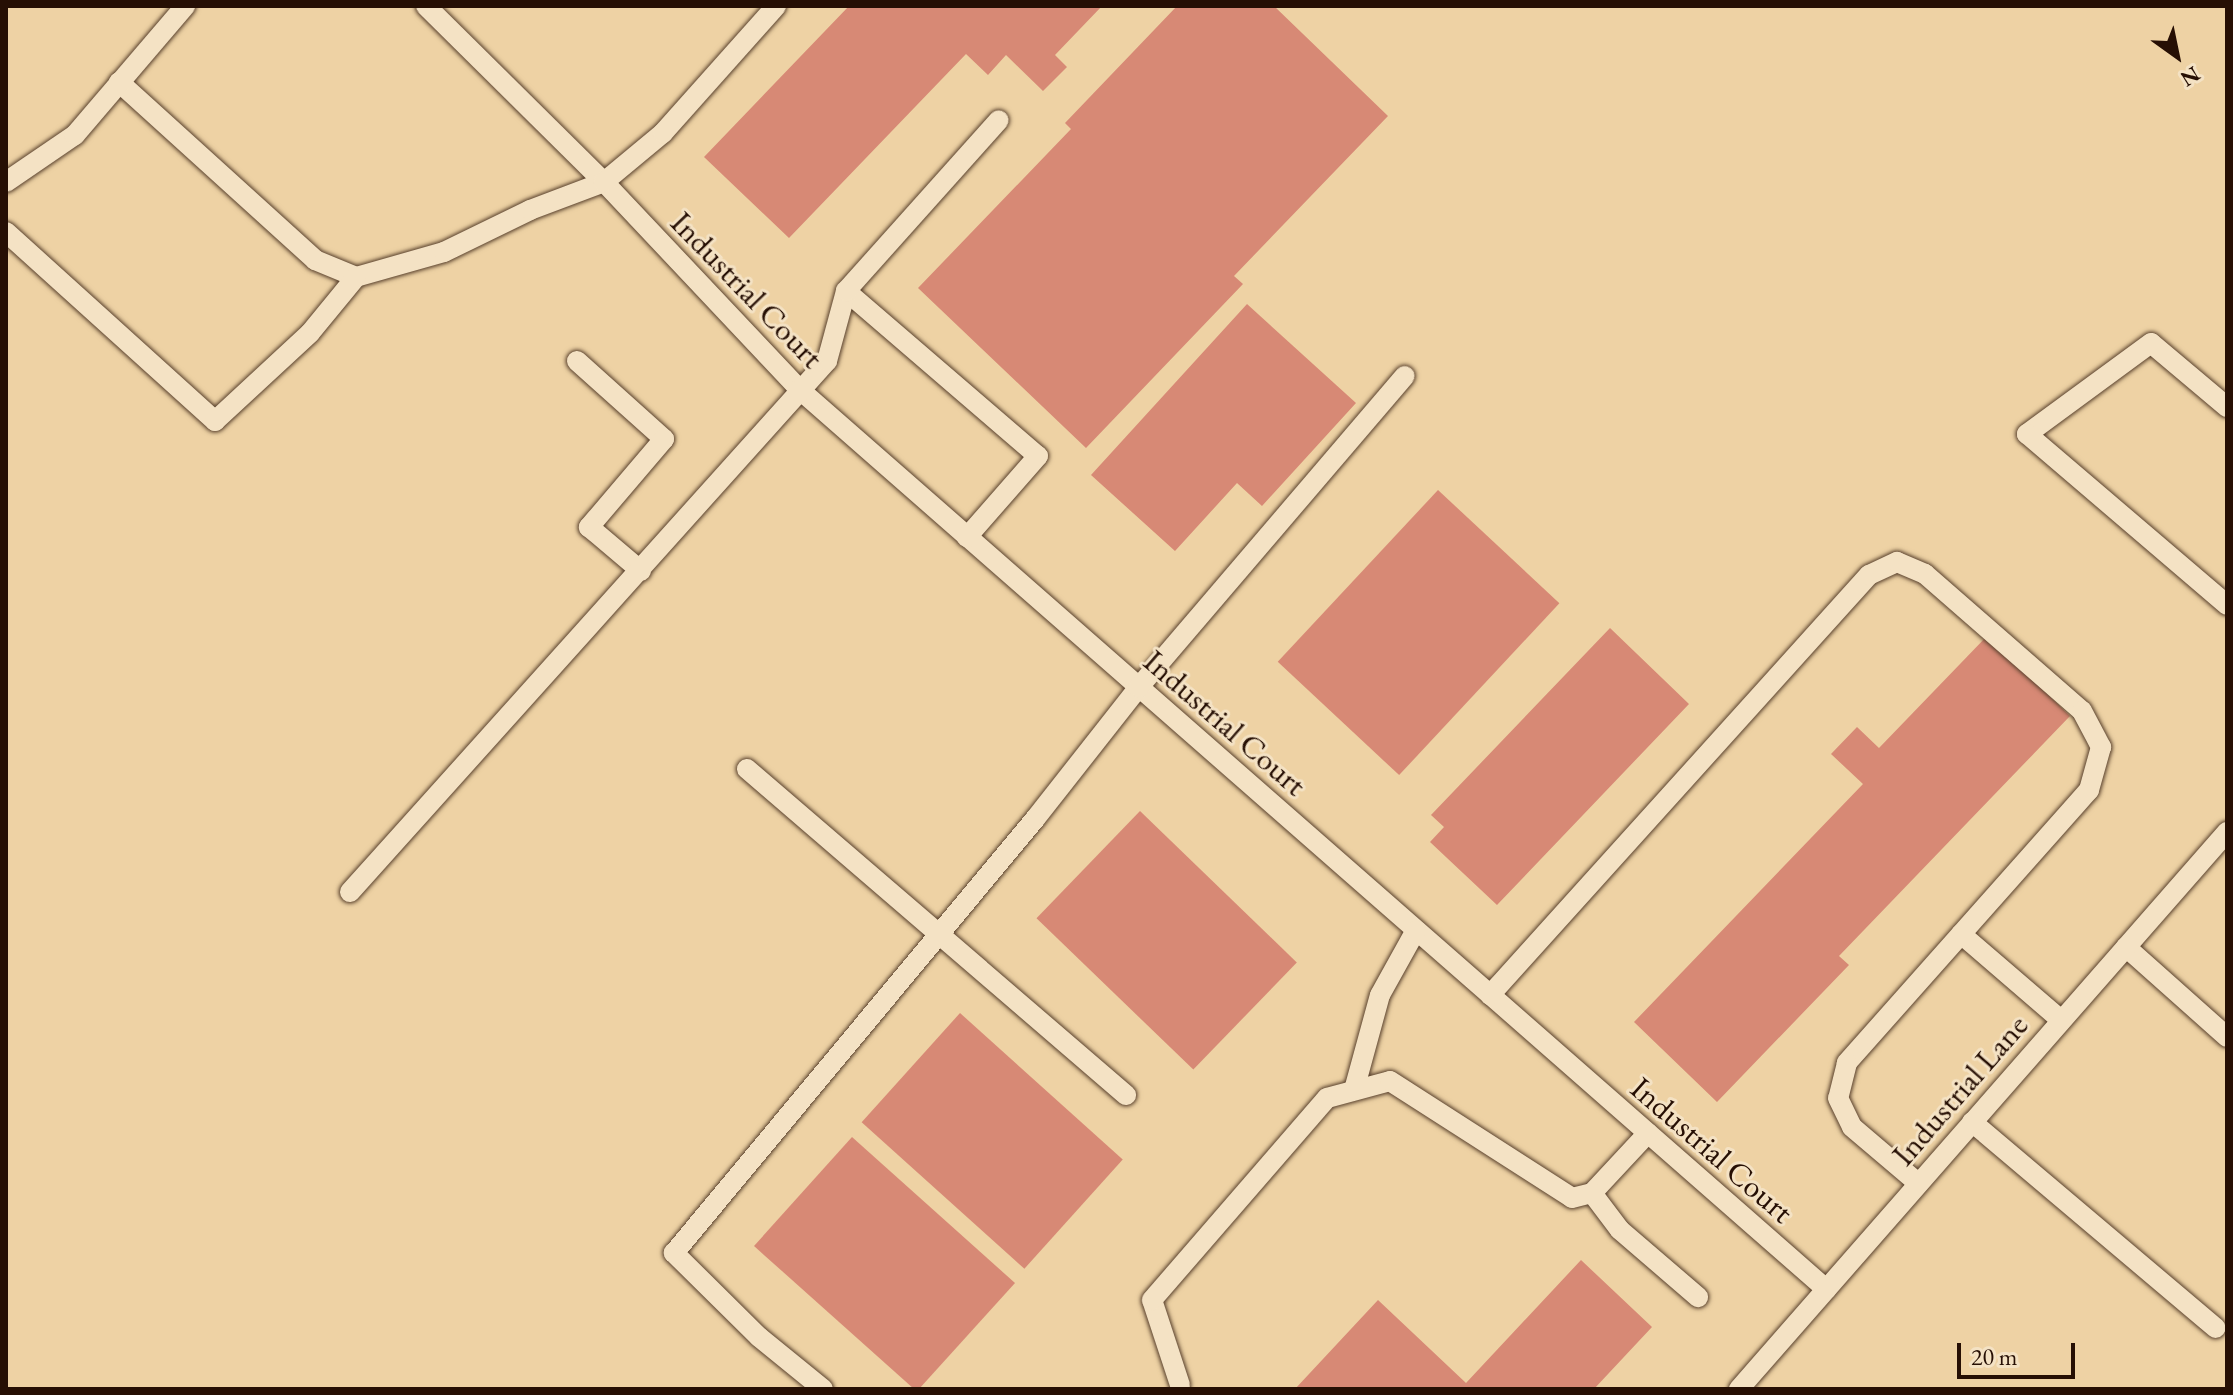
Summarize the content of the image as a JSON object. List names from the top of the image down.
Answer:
{
  "streets": {
    "lane": ["Industrial Court", "Industrial Lane"]
  },
  "crossings": [
    ["Industrial Court", "Industrial Lane"]
  ],
  "scale_bar": "20 m",
  "north": "bottom right"
}
